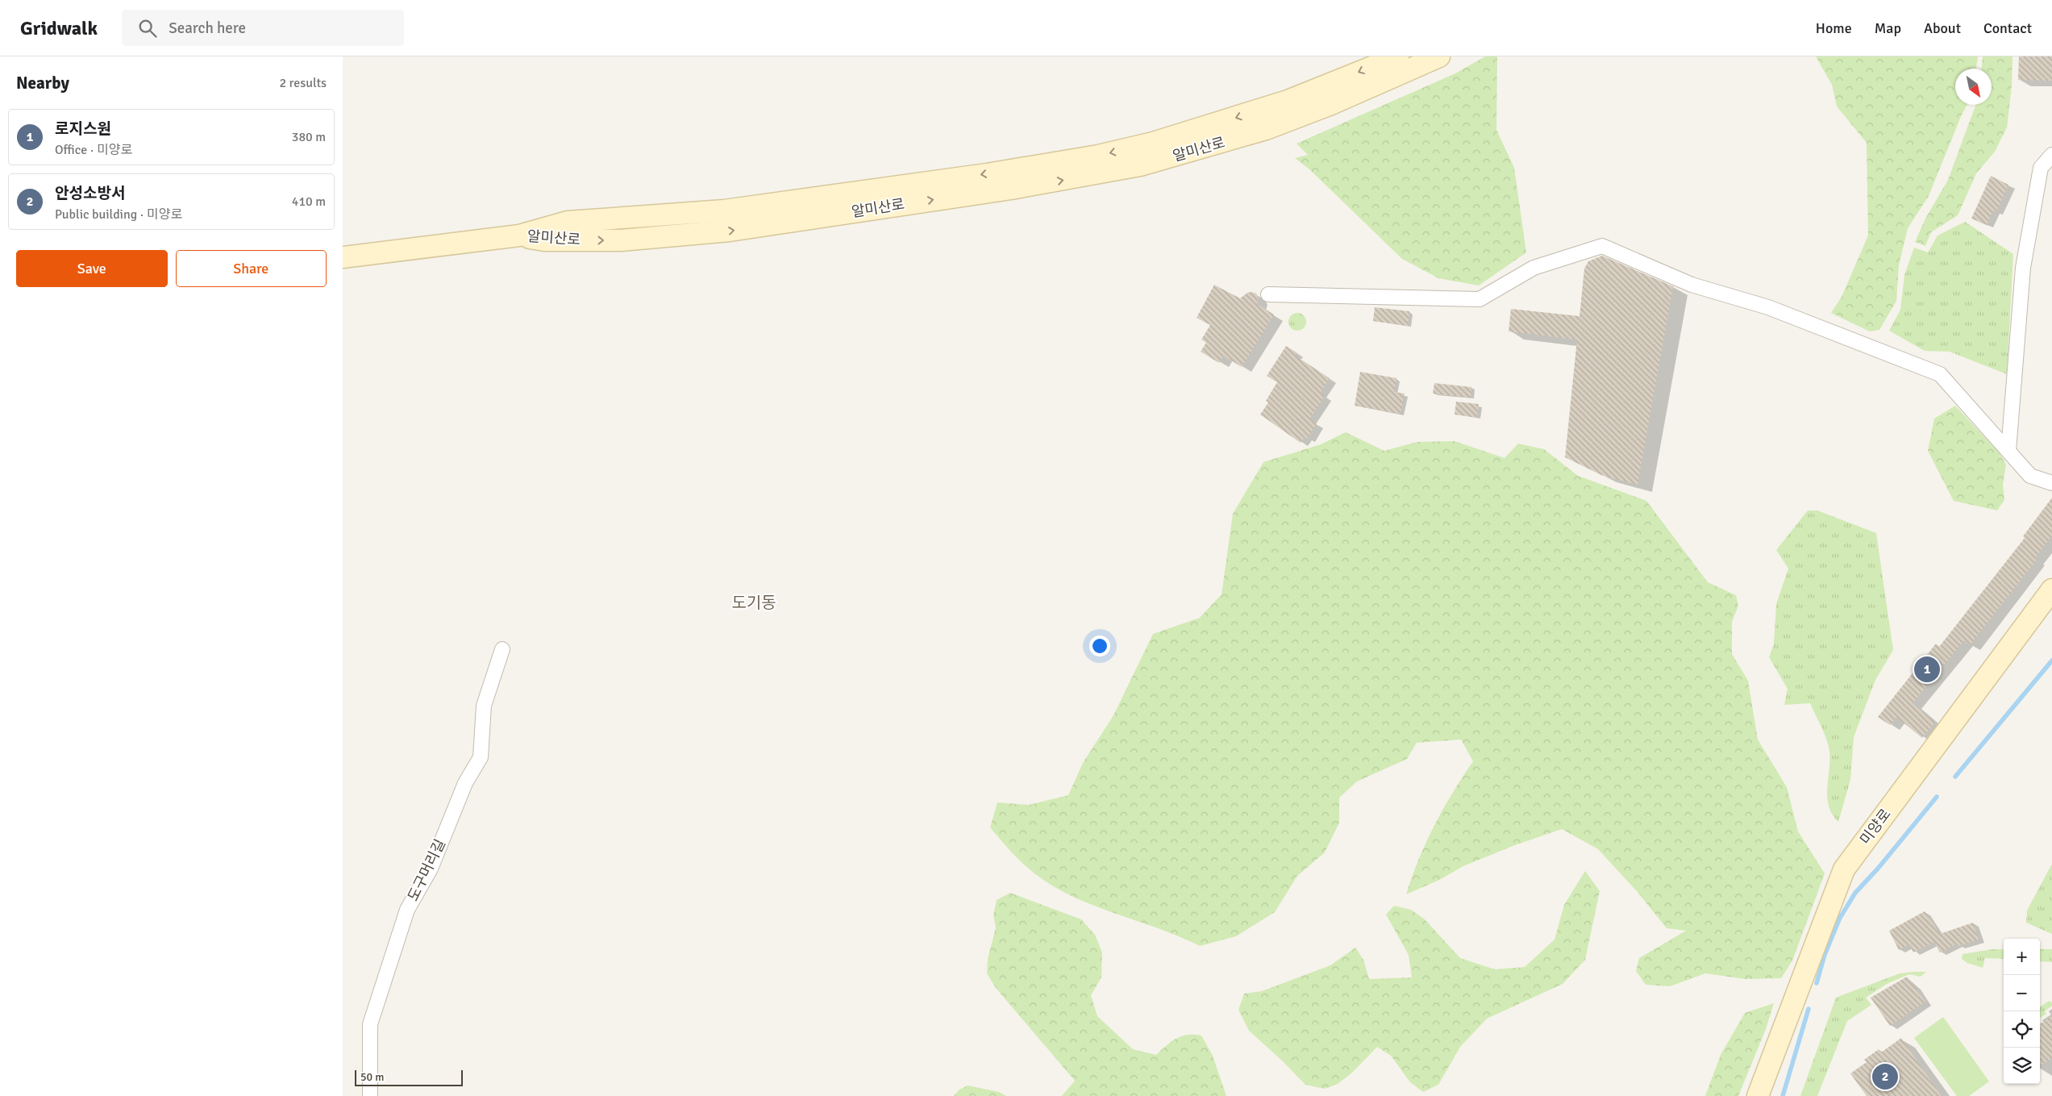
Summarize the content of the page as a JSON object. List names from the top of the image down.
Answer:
{
  "streets": {
    "main road": ["알미산로", "미양로"],
    "street": ["도구머리길"]
  },
  "districts": ["도기동"],
  "scale_bar": "50 m",
  "north": "bottom right",
  "page": {
    "header": "Gridwalk",
    "search": "Search here",
    "nav": [
      "Home",
      "Map",
      "About",
      "Contact"
    ],
    "heading": ["Nearby", "2 results"],
    "list": [
      {
        "mark": "1",
        "name": "로지스원",
        "note": "Office · 미양로",
        "value": "380 m"
      },
      {
        "mark": "2",
        "name": "안성소방서",
        "note": "Public building · 미양로",
        "value": "410 m"
      }
    ],
    "buttons": ["Save", "Share"],
    "pins": ["1", "2"],
    "map_buttons": ["+", "−"],
    "scale": "50 m"
  }
}
